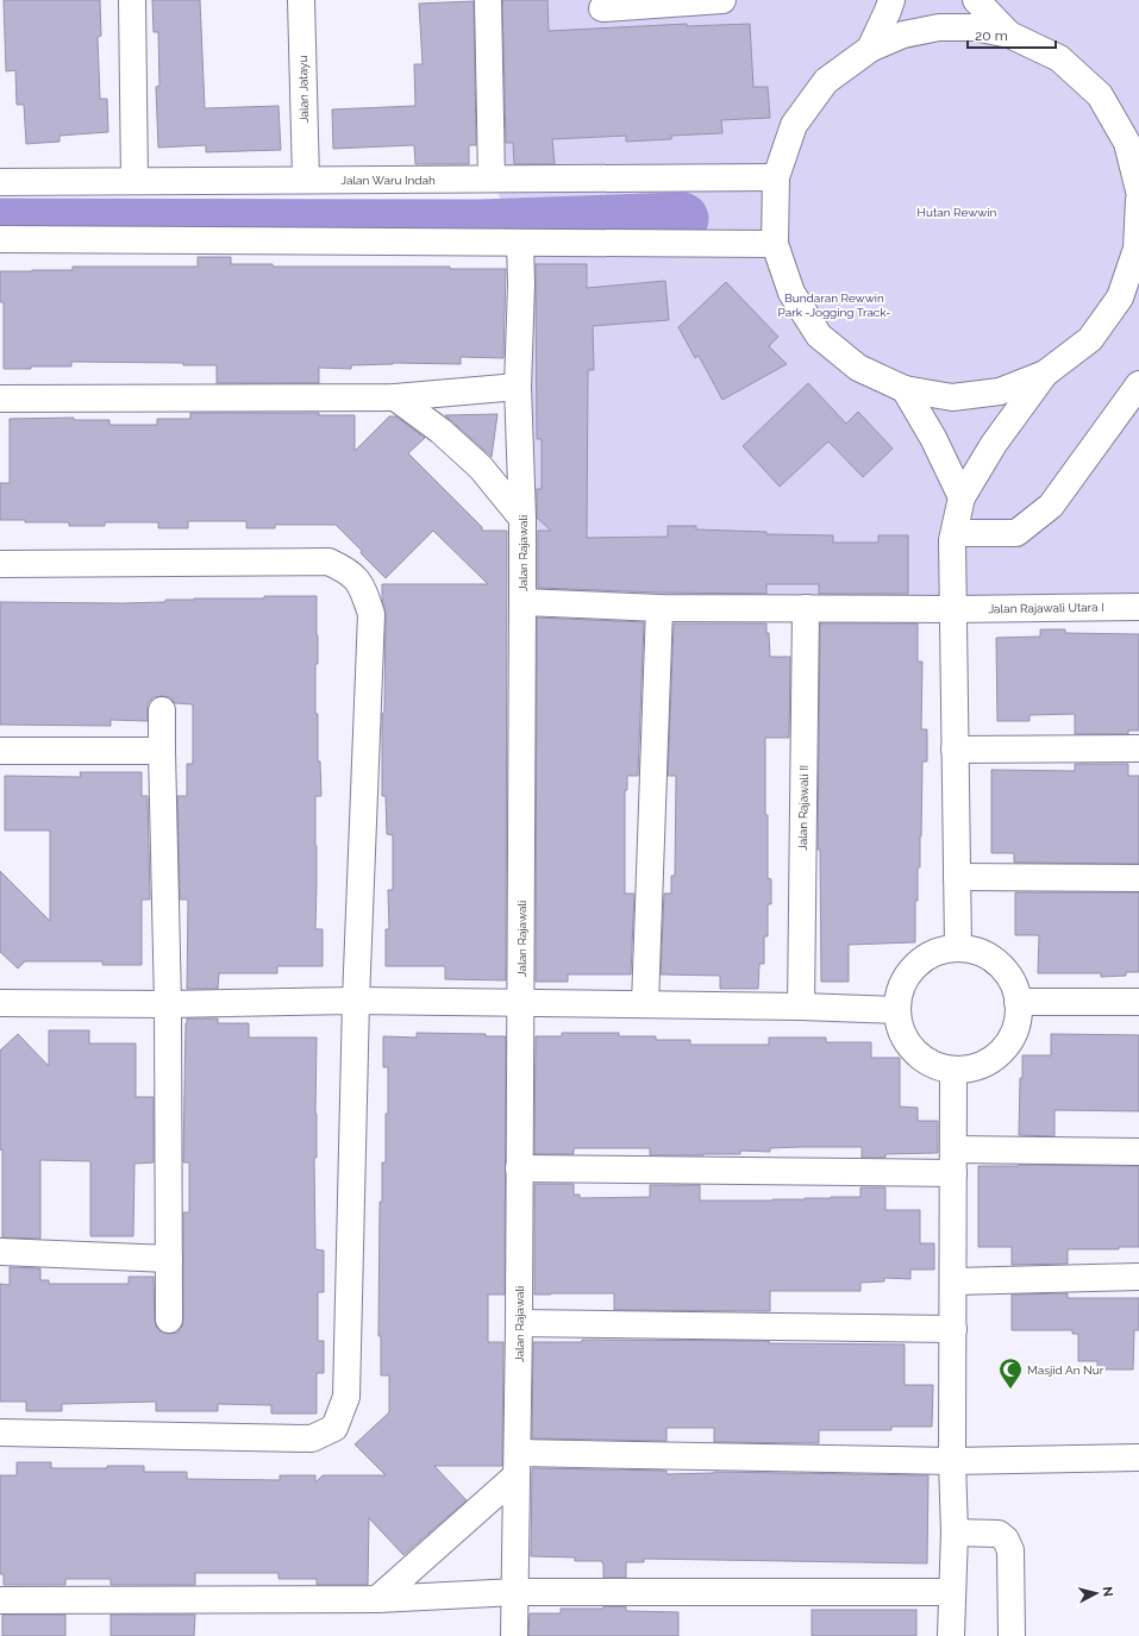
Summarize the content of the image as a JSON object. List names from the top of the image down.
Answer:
{
  "streets": {
    "street": [
      "Jalan Jatayu",
      "Jalan Waru Indah",
      "Jalan Rajawali",
      "Jalan Rajawali Utara I",
      "Jalan Rajawali II"
    ]
  },
  "crossings": [
    ["Jalan Jatayu", "Jalan Waru Indah"],
    ["Jalan Rajawali", "Jalan Rajawali Utara I"],
    ["Jalan Rajawali Utara I", "Jalan Rajawali II"]
  ],
  "parks": ["Hutan Rewwin", "Bundaran Rewwin Park -Jogging Track-"],
  "places": {
    "mosque": ["Masjid An Nur"]
  },
  "scale_bar": "20 m",
  "north": "right"
}
